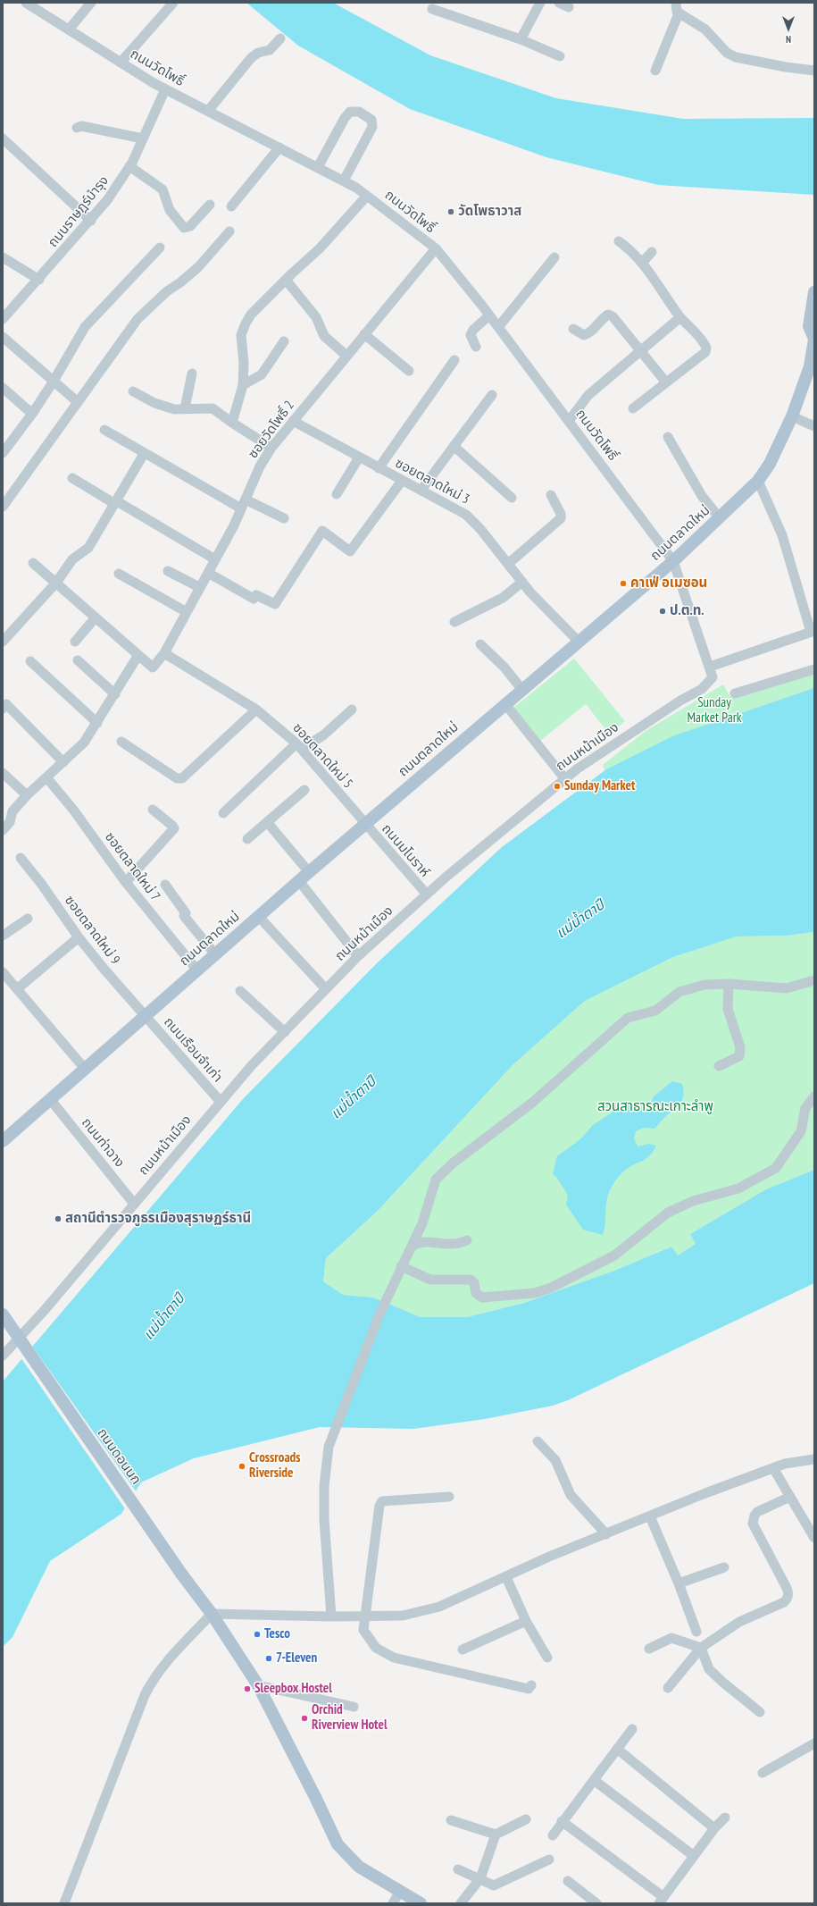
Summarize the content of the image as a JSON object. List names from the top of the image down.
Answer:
{
  "streets": {
    "main road": ["ถนนตลาดใหม่", "ถนนดอนนก"],
    "street": [
      "ถนนวัดโพธิ์",
      "ถนนราษฎร์บำรุง",
      "ซอยวัดโพธิ์ 2",
      "ซอยตลาดใหม่ 3",
      "ถนนหน้าเมือง",
      "ซอยตลาดใหม่ 5",
      "ถนนมโนราห์",
      "ซอยตลาดใหม่ 7",
      "ซอยตลาดใหม่ 9",
      "ถนนเรือนจำเก่า",
      "ถนนท่าฉาง"
    ]
  },
  "crossings": [
    ["ถนนวัดโพธิ์", "ถนนราษฎร์บำรุง"],
    ["ถนนวัดโพธิ์", "ซอยวัดโพธิ์ 2"],
    ["ถนนวัดโพธิ์", "ถนนตลาดใหม่"],
    ["ถนนวัดโพธิ์", "ถนนหน้าเมือง"],
    ["ซอยวัดโพธิ์ 2", "ซอยตลาดใหม่ 3"],
    ["ซอยวัดโพธิ์ 2", "ซอยตลาดใหม่ 5"],
    ["ซอยตลาดใหม่ 3", "ถนนตลาดใหม่"],
    ["ถนนตลาดใหม่", "ถนนหน้าเมือง"],
    ["ถนนตลาดใหม่", "ซอยตลาดใหม่ 5"],
    ["ถนนตลาดใหม่", "ถนนมโนราห์"],
    ["ถนนตลาดใหม่", "ซอยตลาดใหม่ 7"],
    ["ถนนตลาดใหม่", "ซอยตลาดใหม่ 9"],
    ["ถนนตลาดใหม่", "ถนนเรือนจำเก่า"],
    ["ถนนตลาดใหม่", "ถนนท่าฉาง"],
    ["ถนนหน้าเมือง", "ถนนมโนราห์"],
    ["ถนนหน้าเมือง", "ถนนเรือนจำเก่า"],
    ["ถนนหน้าเมือง", "ถนนท่าฉาง"],
    ["ซอยตลาดใหม่ 5", "ถนนมโนราห์"],
    ["ซอยตลาดใหม่ 9", "ถนนเรือนจำเก่า"]
  ],
  "water": ["แม่น้ำตาปี"],
  "parks": ["Sunday Market Park", "สวนสาธารณะเกาะลำพู"],
  "places": [
    "วัดโพธาวาส",
    "คาเฟ่ อเมซอน",
    "ป.ต.ท.",
    "Sunday Market",
    "สถานีตำรวจภูธรเมืองสุราษฏร์ธานี",
    "Crossroads Riverside",
    "Tesco",
    "7-Eleven",
    "Sleepbox Hostel",
    "Orchid Riverview Hotel"
  ],
  "north": "bottom"
}
